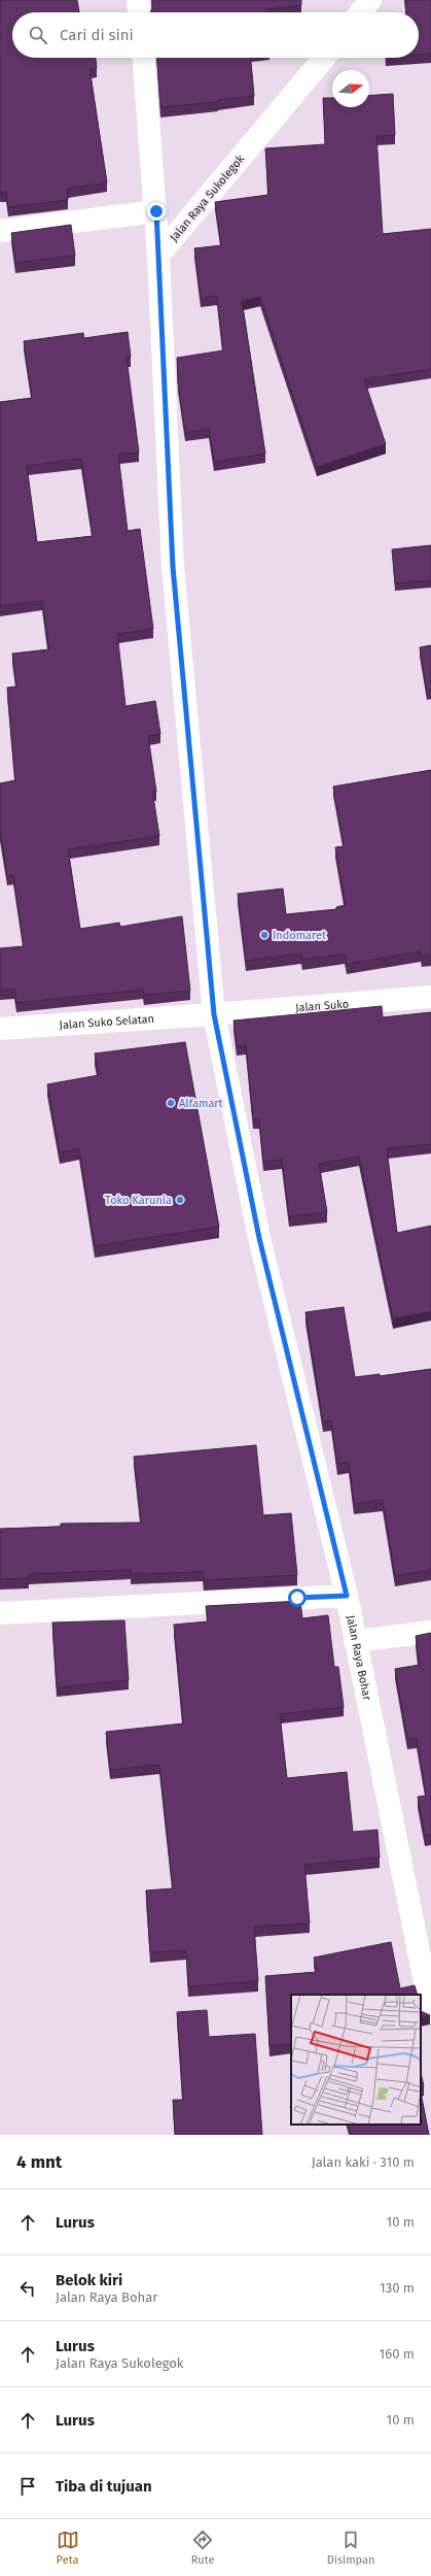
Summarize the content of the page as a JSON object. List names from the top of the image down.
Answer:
{
  "streets": {
    "street": [
      "Jalan Raya Sukolegok",
      "Jalan Suko",
      "Jalan Suko Selatan",
      "Jalan Raya Bohar"
    ]
  },
  "crossings": [
    ["Jalan Suko", "Jalan Suko Selatan"],
    ["Jalan Suko", "Jalan Raya Bohar"],
    ["Jalan Suko Selatan", "Jalan Raya Bohar"]
  ],
  "places": ["Indomaret", "Alfamart", "Toko Karunia"],
  "north": "right",
  "page": {
    "search": "Cari di sini",
    "heading": ["4 mnt", "Jalan kaki · 310 m"],
    "list": [
      ["Lurus", "10 m"],
      ["Belok kiri", "Jalan Raya Bohar", "130 m"],
      ["Lurus", "Jalan Raya Sukolegok", "160 m"],
      ["Lurus", "10 m"],
      "Tiba di tujuan"
    ],
    "nav": ["Peta", "Rute", "Disimpan"]
  }
}
